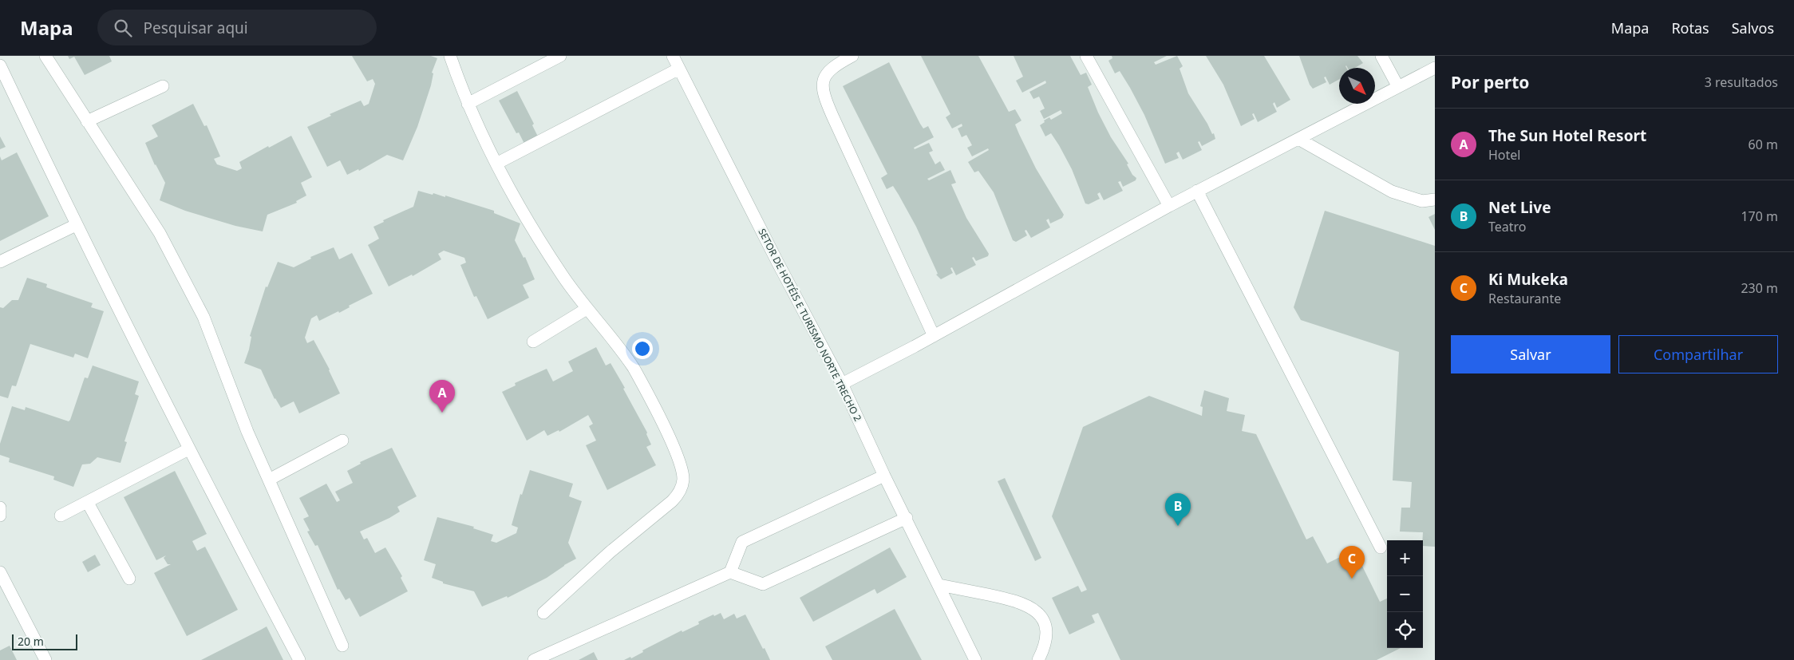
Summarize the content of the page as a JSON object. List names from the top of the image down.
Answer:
{
  "streets": {
    "lane": ["SETOR DE HOTÉIS E TURISMO NORTE TRECHO 2"]
  },
  "scale_bar": "20 m",
  "north": "bottom right",
  "page": {
    "header": "Mapa",
    "search": "Pesquisar aqui",
    "nav": ["Mapa", "Rotas", "Salvos"],
    "heading": ["Por perto", "3 resultados"],
    "list": [
      {
        "mark": "A",
        "name": "The Sun Hotel Resort",
        "note": "Hotel",
        "value": "60 m"
      },
      {
        "mark": "B",
        "name": "Net Live",
        "note": "Teatro",
        "value": "170 m"
      },
      {
        "mark": "C",
        "name": "Ki Mukeka",
        "note": "Restaurante",
        "value": "230 m"
      }
    ],
    "buttons": ["Salvar", "Compartilhar"],
    "pins": ["A", "B", "C"],
    "map_buttons": ["+", "−"],
    "scale": "20 m"
  }
}
